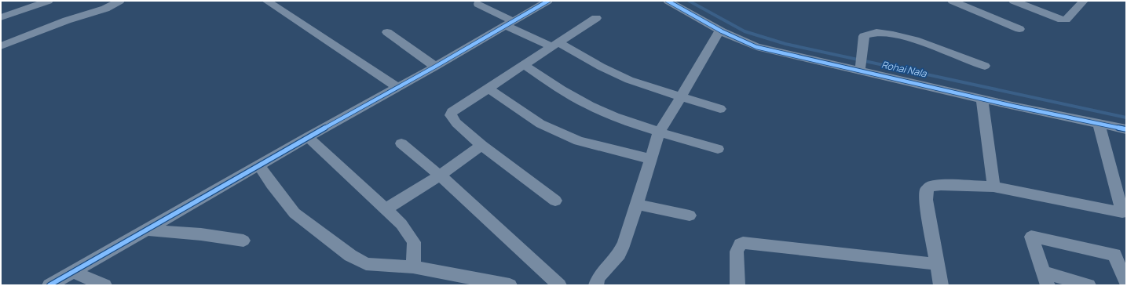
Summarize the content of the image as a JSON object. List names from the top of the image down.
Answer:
{
  "water": ["Rohai Nala"]
}
